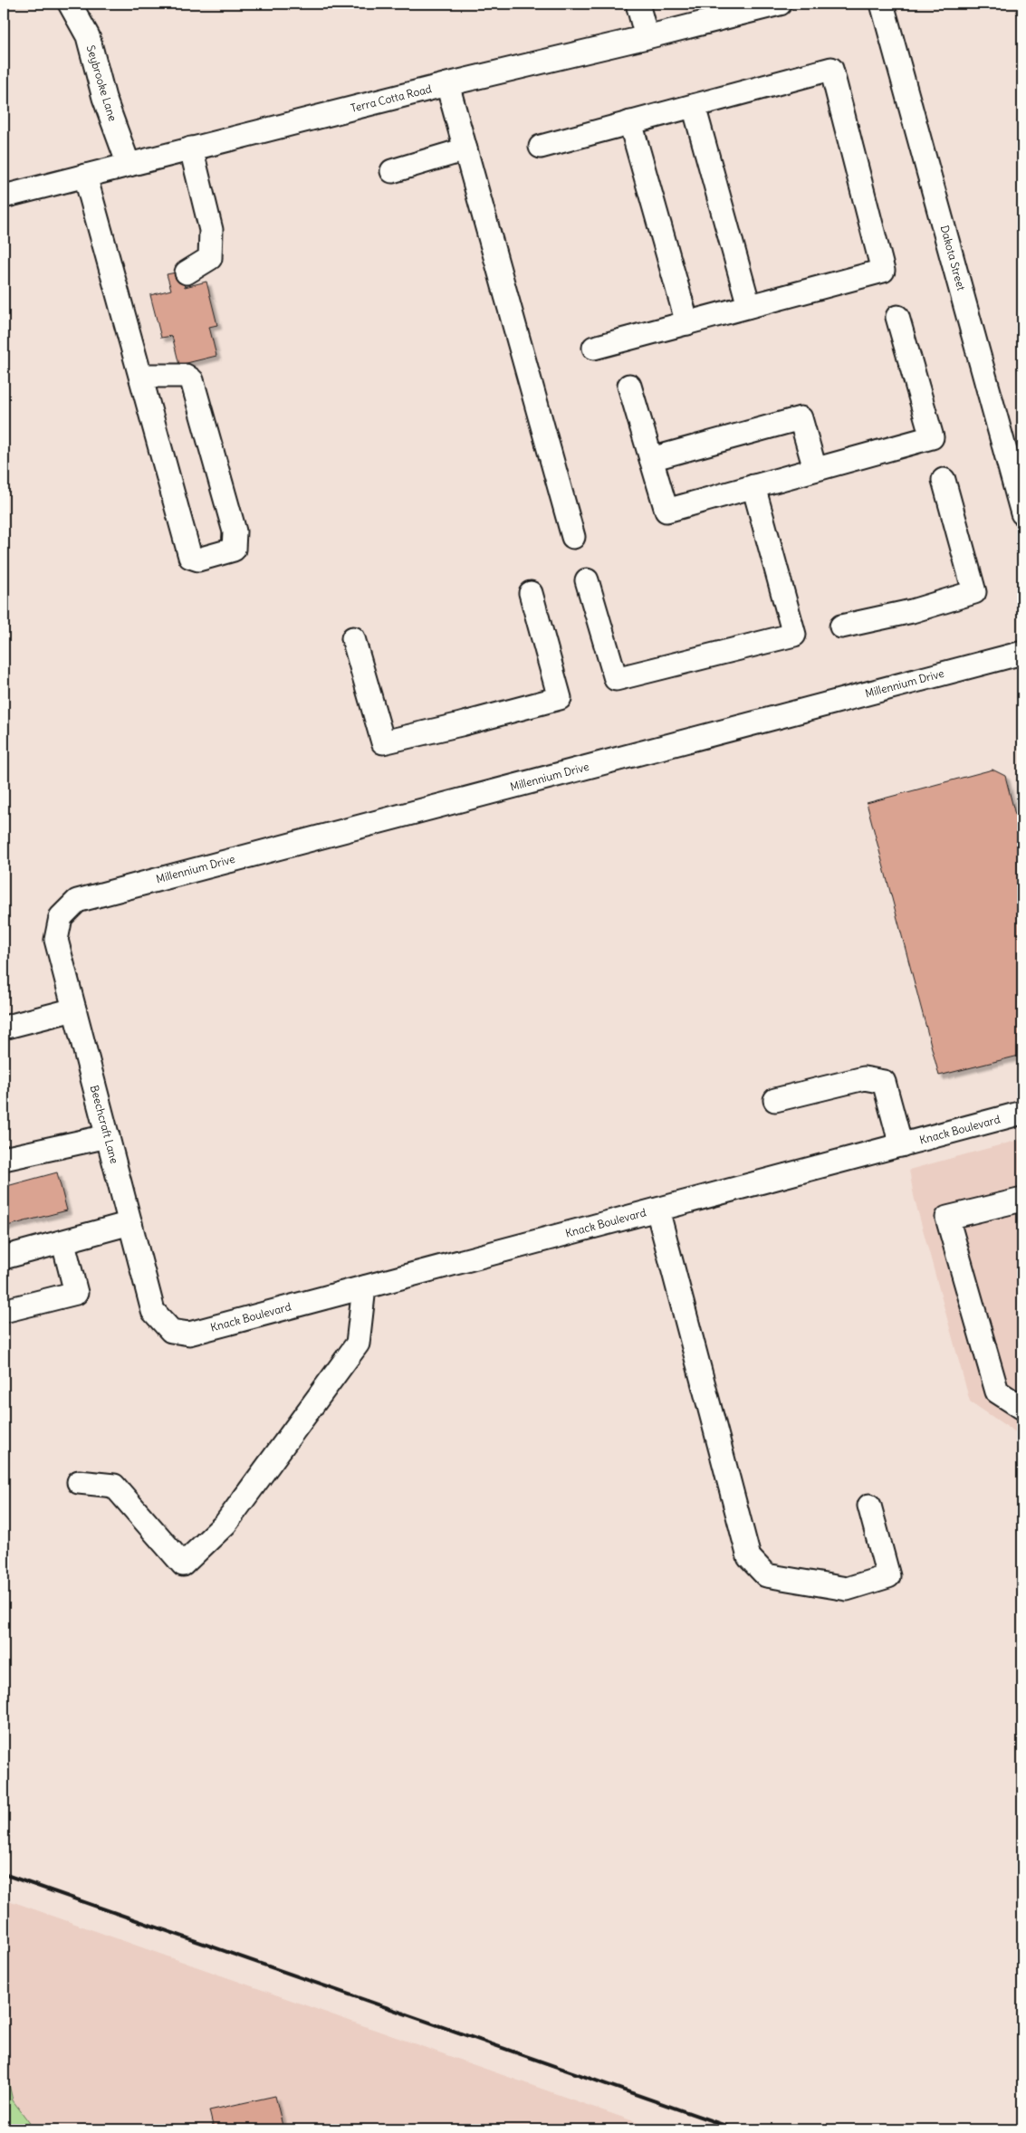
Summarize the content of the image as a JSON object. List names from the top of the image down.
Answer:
{
  "streets": {
    "street": [
      "Seybrooke Lane",
      "Terra Cotta Road",
      "Dakota Street",
      "Millennium Drive",
      "Beechcraft Lane",
      "Knack Boulevard"
    ]
  },
  "crossings": [
    ["Seybrooke Lane", "Terra Cotta Road"],
    ["Millennium Drive", "Beechcraft Lane"],
    ["Beechcraft Lane", "Knack Boulevard"]
  ]
}
